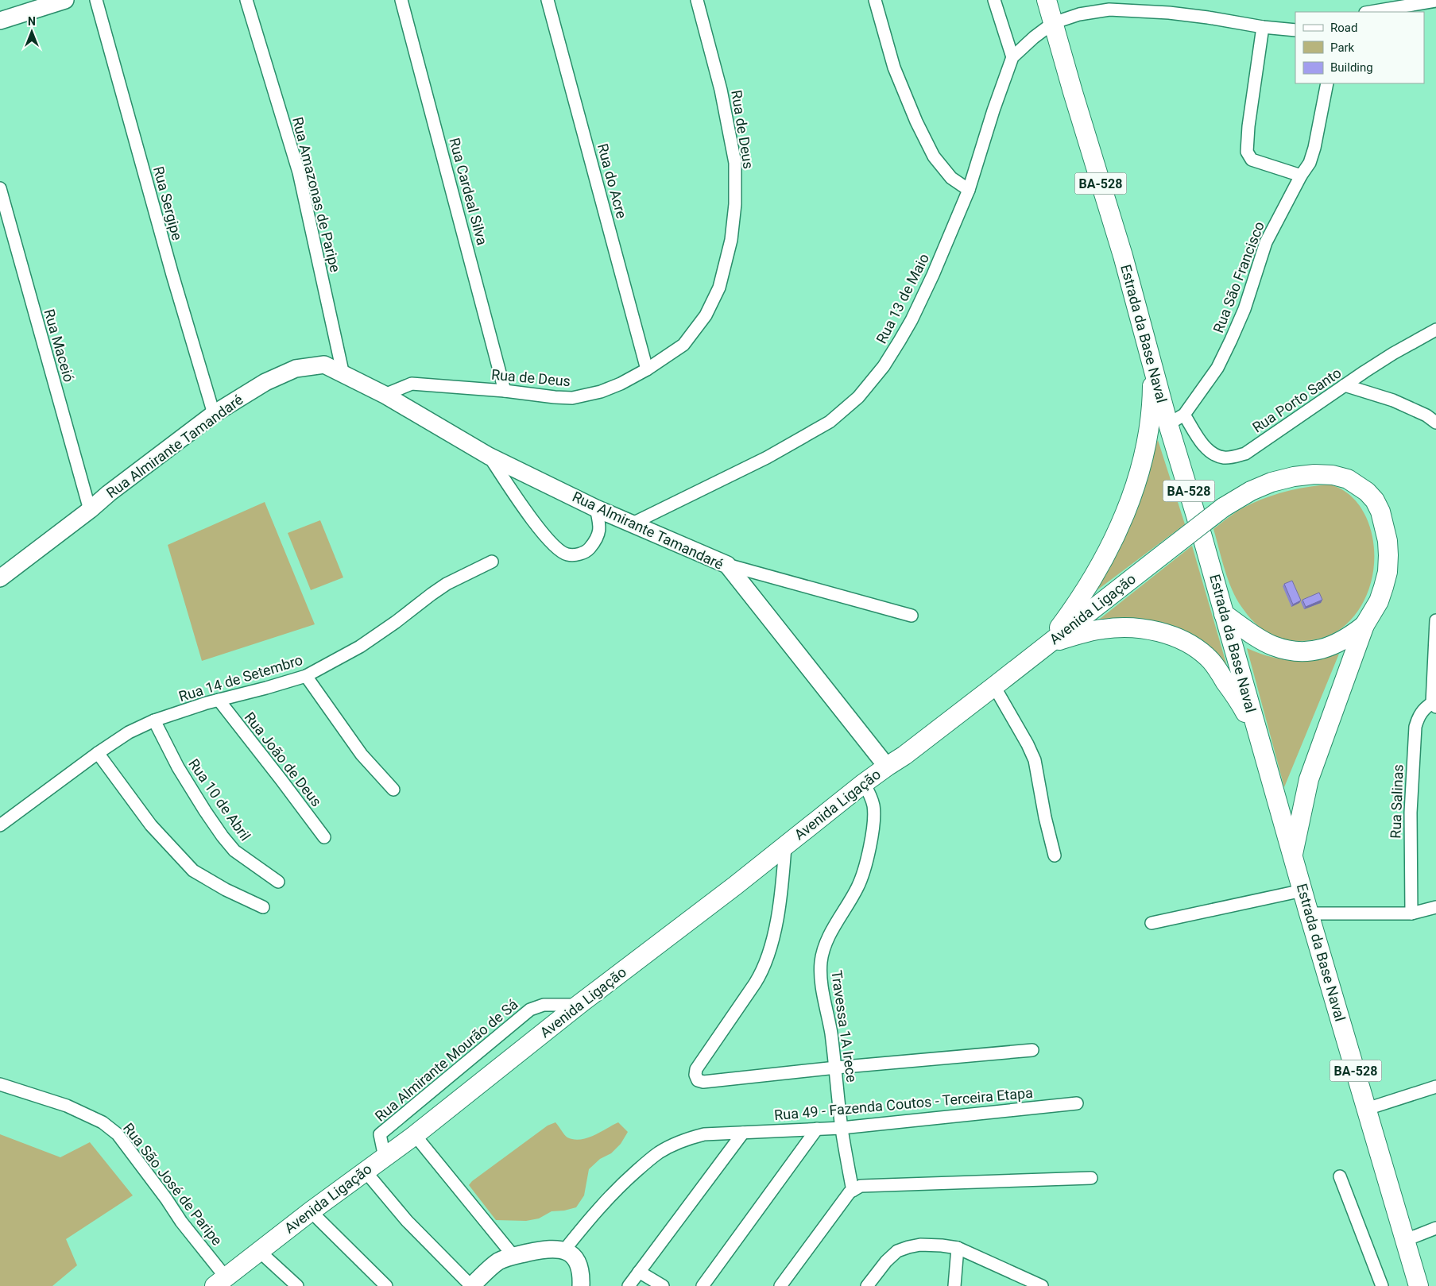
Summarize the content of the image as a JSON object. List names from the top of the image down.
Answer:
{
  "streets": {
    "main road": [
      "BA-528",
      "Estrada da Base Naval",
      "Rua Almirante Tamandaré",
      "Avenida Ligação"
    ],
    "street": [
      "Rua de Deus",
      "Rua do Acre",
      "Rua Cardeal Silva",
      "Rua Amazonas de Paripe",
      "Rua Sergipe",
      "Rua São Francisco",
      "Rua 13 de Maio",
      "Rua Maceió",
      "Rua Porto Santo",
      "Rua 14 de Setembro",
      "Rua João de Deus",
      "Rua 10 de Abril",
      "Rua Salinas",
      "Travessa 1A Irece",
      "Rua Almirante Mourão de Sá",
      "Rua 49 - Fazenda Coutos - Terceira Etapa",
      "Rua São José de Paripe"
    ]
  },
  "crossings": [
    ["Rua de Deus", "Rua do Acre"],
    ["Rua de Deus", "Rua Cardeal Silva"],
    ["Rua de Deus", "Rua Almirante Tamandaré"],
    ["Rua Amazonas de Paripe", "Rua Almirante Tamandaré"],
    ["Rua Sergipe", "Rua Almirante Tamandaré"],
    ["Rua São Francisco", "Estrada da Base Naval"],
    ["Rua São Francisco", "Rua Porto Santo"],
    ["Rua 13 de Maio", "Estrada da Base Naval"],
    ["Rua 13 de Maio", "Rua Almirante Tamandaré"],
    ["Estrada da Base Naval", "Avenida Ligação"],
    ["Rua Maceió", "Rua Almirante Tamandaré"],
    ["Rua Almirante Tamandaré", "Avenida Ligação"],
    ["Avenida Ligação", "Travessa 1A Irece"],
    ["Avenida Ligação", "Rua Almirante Mourão de Sá"],
    ["Avenida Ligação", "Rua São José de Paripe"],
    ["Rua 14 de Setembro", "Rua João de Deus"],
    ["Rua 14 de Setembro", "Rua 10 de Abril"],
    ["Travessa 1A Irece", "Rua 49 - Fazenda Coutos - Terceira Etapa"]
  ],
  "legend": ["Road", "Park", "Building"],
  "north": "top"
}
